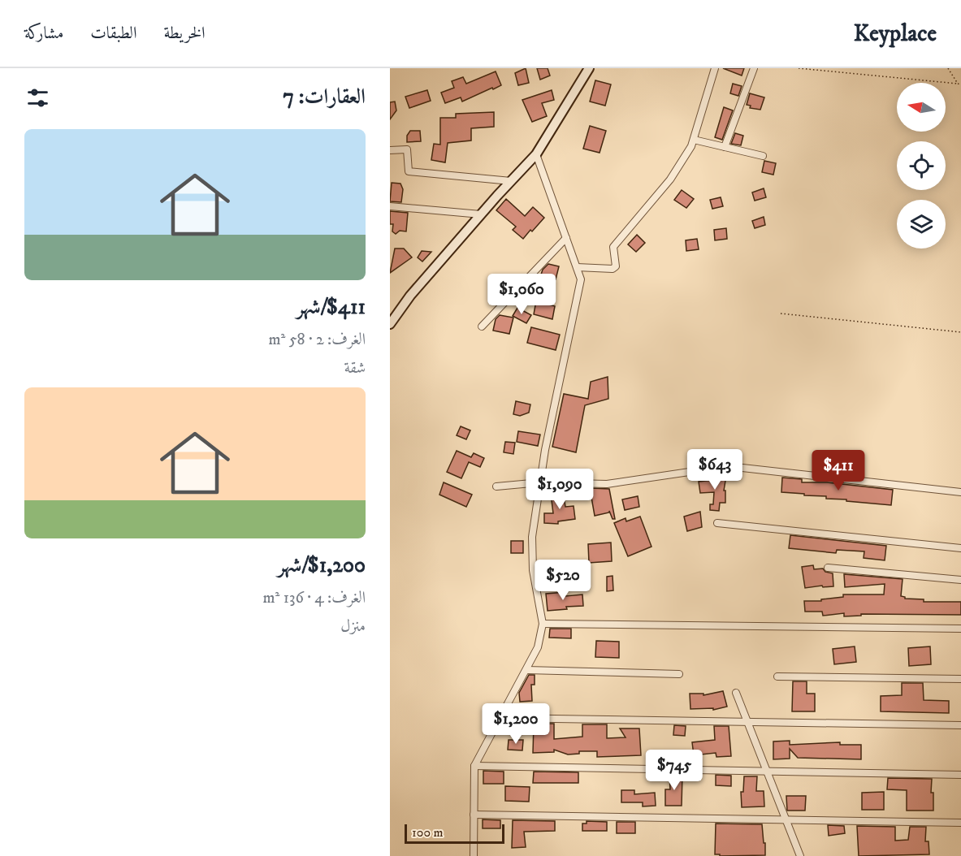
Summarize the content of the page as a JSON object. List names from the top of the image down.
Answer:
{
  "scale_bar": "100 m",
  "north": "left",
  "page": {
    "header": "Keyplace",
    "nav": ["الخريطة", "الطبقات", "مشاركة"],
    "heading": "العقارات: 7",
    "list": [
      {
        "name": "$411/شهر",
        "note": "الغرف: 2 · 58 m² · شقة"
      },
      {
        "name": "$1,200/شهر",
        "note": "الغرف: 4 · 136 m² · منزل"
      }
    ],
    "price": [
      "$1,060",
      "$643",
      "$411",
      "$1,090",
      "$520",
      "$1,200",
      "$745"
    ],
    "scale": "100 m"
  }
}
